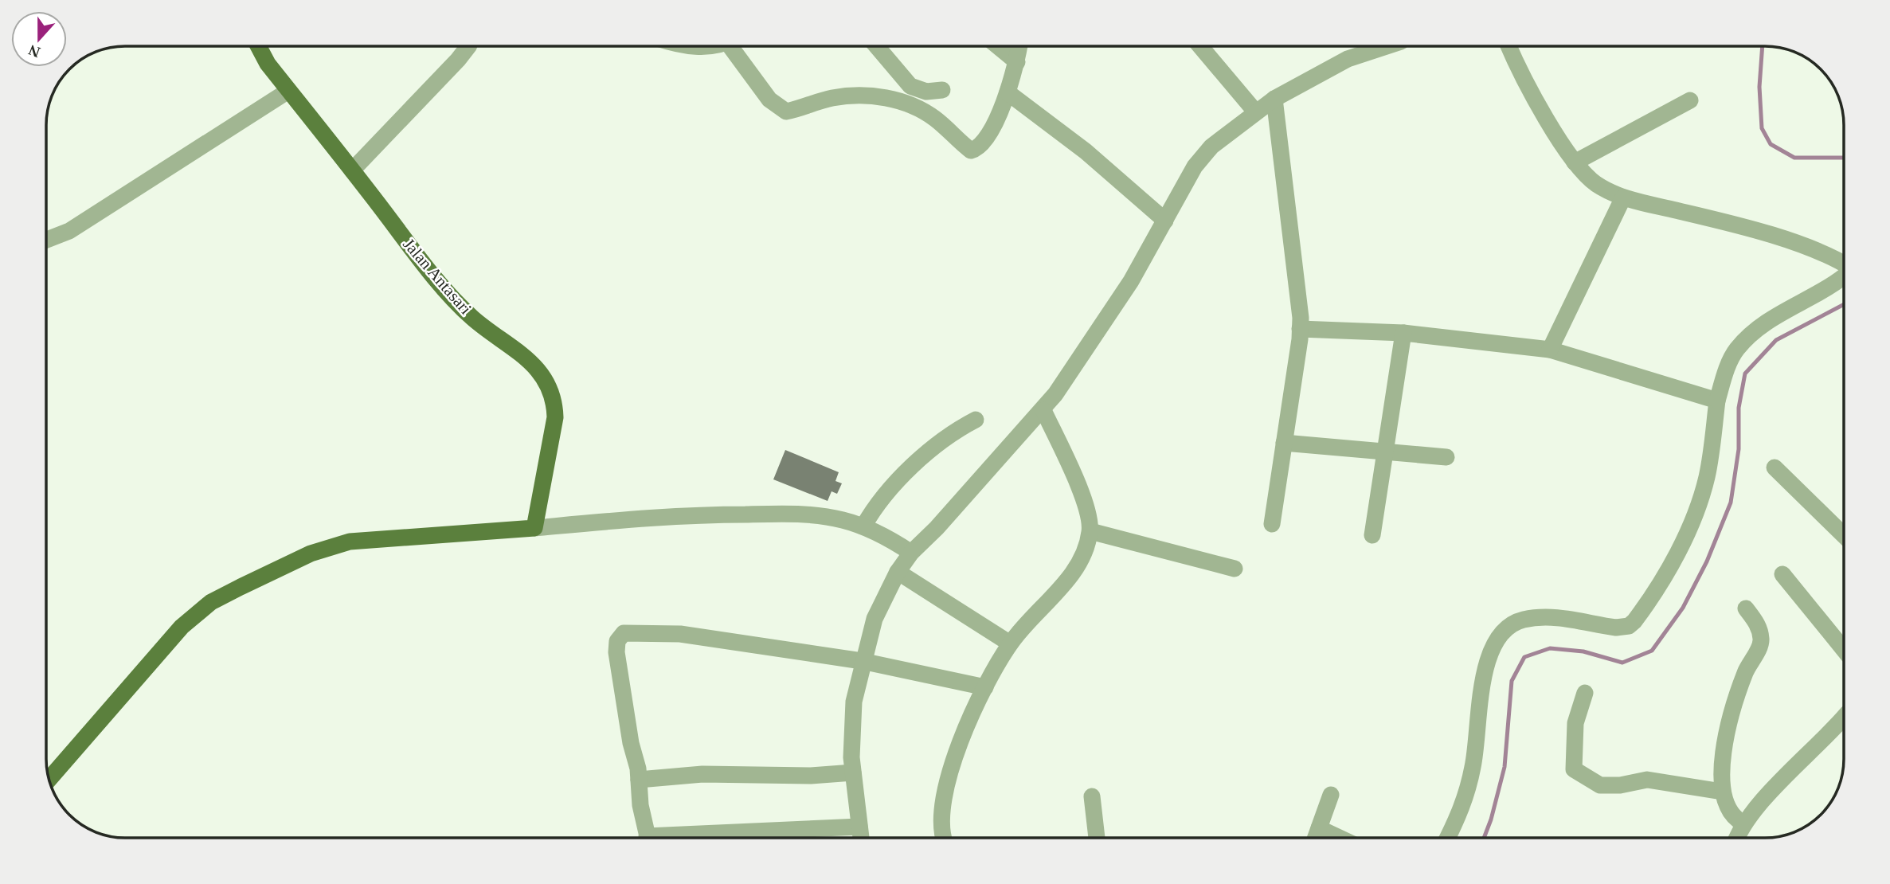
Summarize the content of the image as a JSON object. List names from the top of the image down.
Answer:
{
  "streets": {
    "main road": ["Jalan Antasari"]
  },
  "north": "bottom"
}
